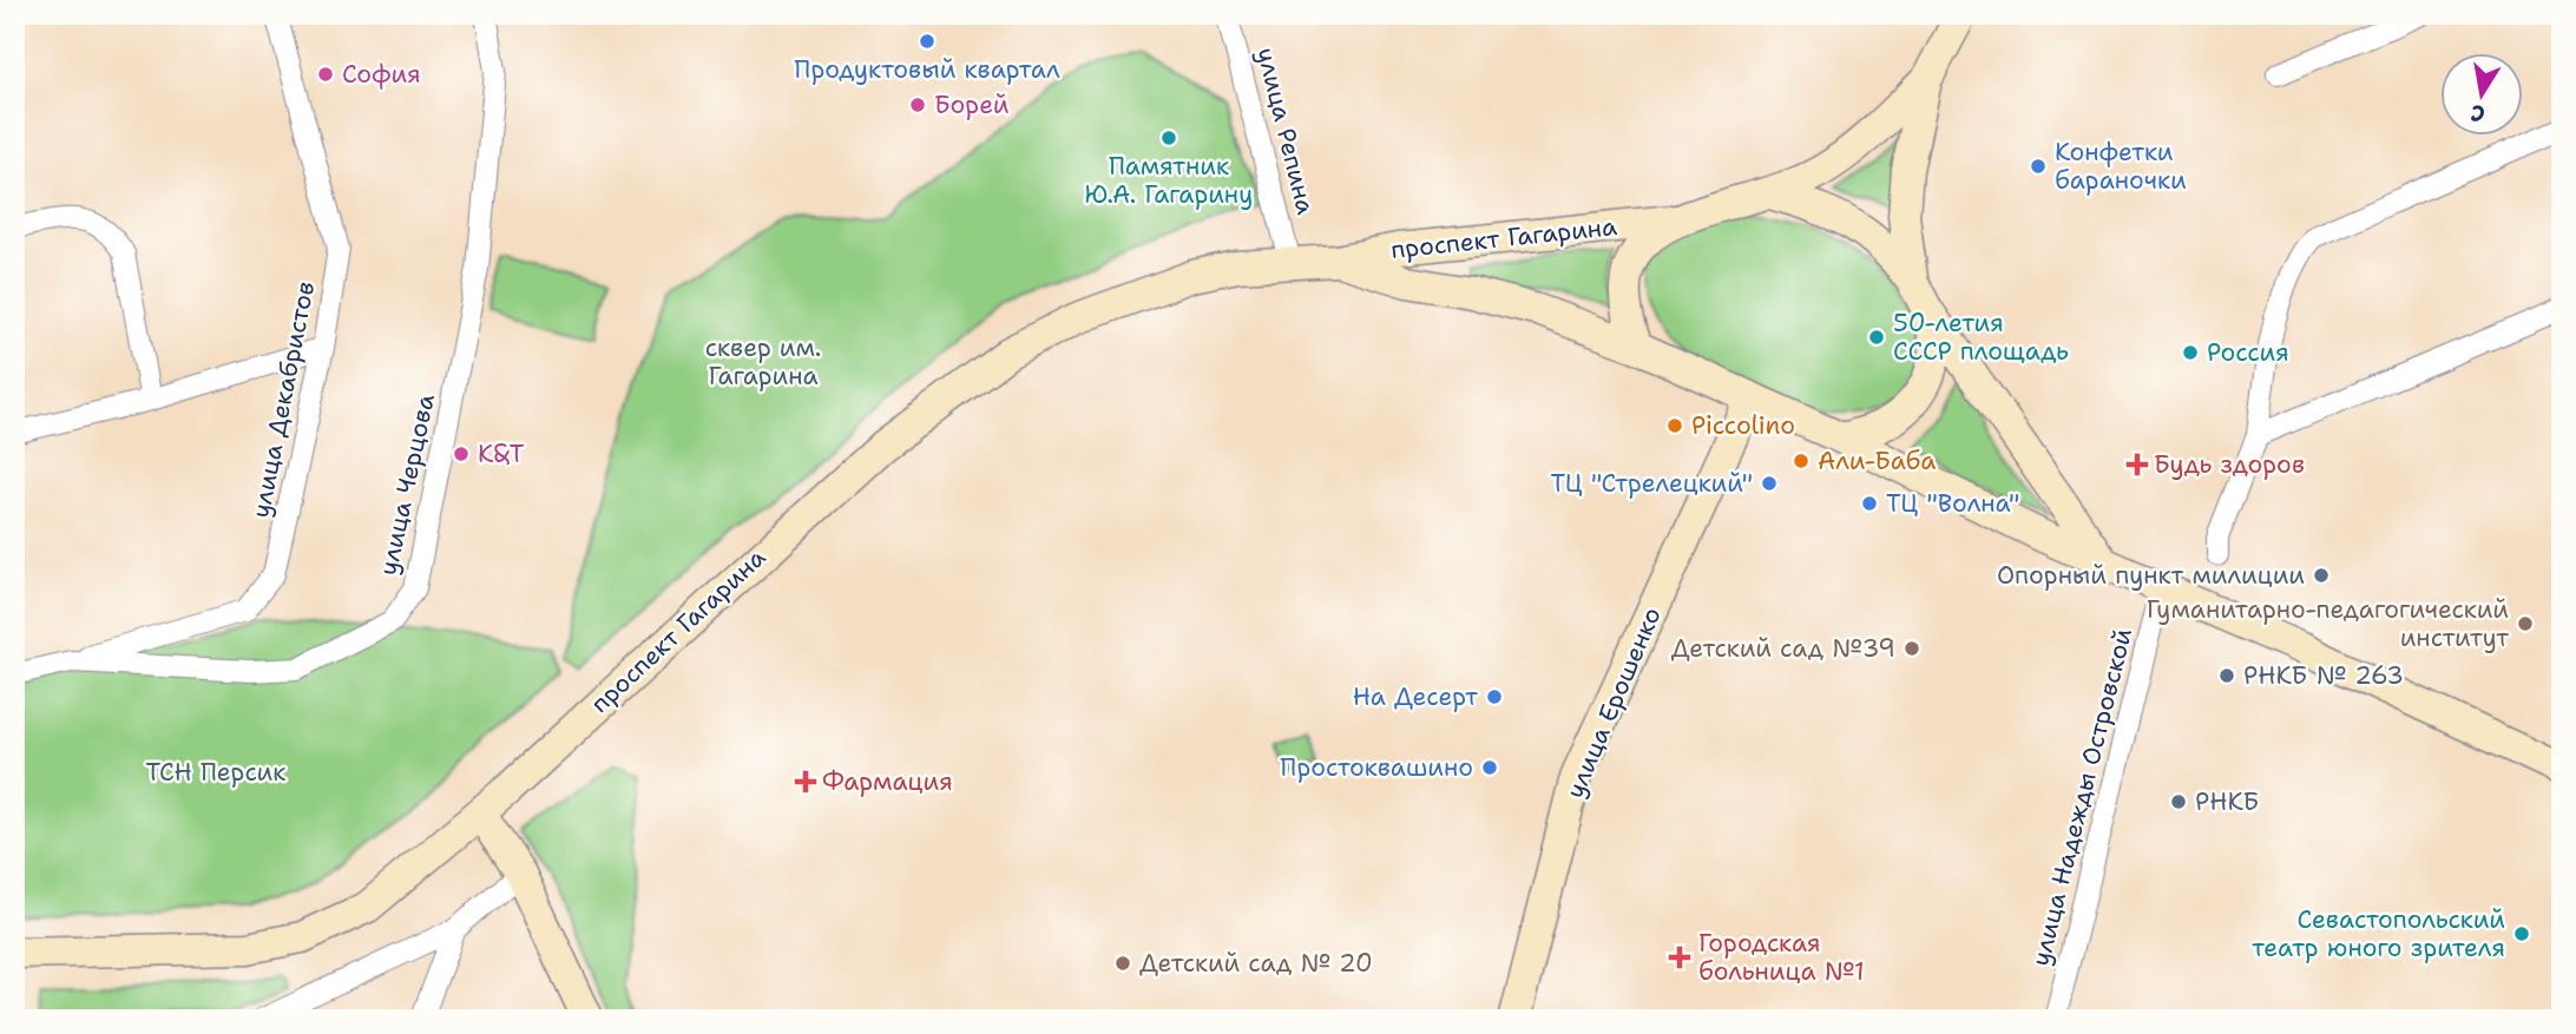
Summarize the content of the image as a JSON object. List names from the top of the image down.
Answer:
{
  "streets": {
    "main road": ["проспект Гагарина", "улица Ерошенко"],
    "street": [
      "улица Репина",
      "улица Декабристов",
      "улица Черцова",
      "улица Надежды Островской"
    ]
  },
  "crossings": [
    ["улица Репина", "проспект Гагарина"],
    ["проспект Гагарина", "улица Ерошенко"],
    ["улица Декабристов", "улица Черцова"]
  ],
  "parks": ["сквер им. Гагарина", "ТСН Персик"],
  "places": {
    "other": [
      "Продуктовый квартал",
      "София",
      "Борей",
      "Памятник Ю.А. Гагарину",
      "Конфетки бараночки",
      "50-летия СССР площадь",
      "Россия",
      "Piccolino",
      "К&Т",
      "Али-Баба",
      "ТЦ \"Стрелецкий\"",
      "ТЦ \"Волна\"",
      "Опорный пункт милиции",
      "Гуманитарно-педагогический институт",
      "Детский сад №39",
      "РНКБ № 263",
      "На Десерт",
      "Простоквашино",
      "РНКБ",
      "Севастопольский театр юного зрителя",
      "Детский сад № 20"
    ],
    "health": ["Будь здоров", "Фармация", "Городская больница №1"]
  },
  "north": "bottom"
}
